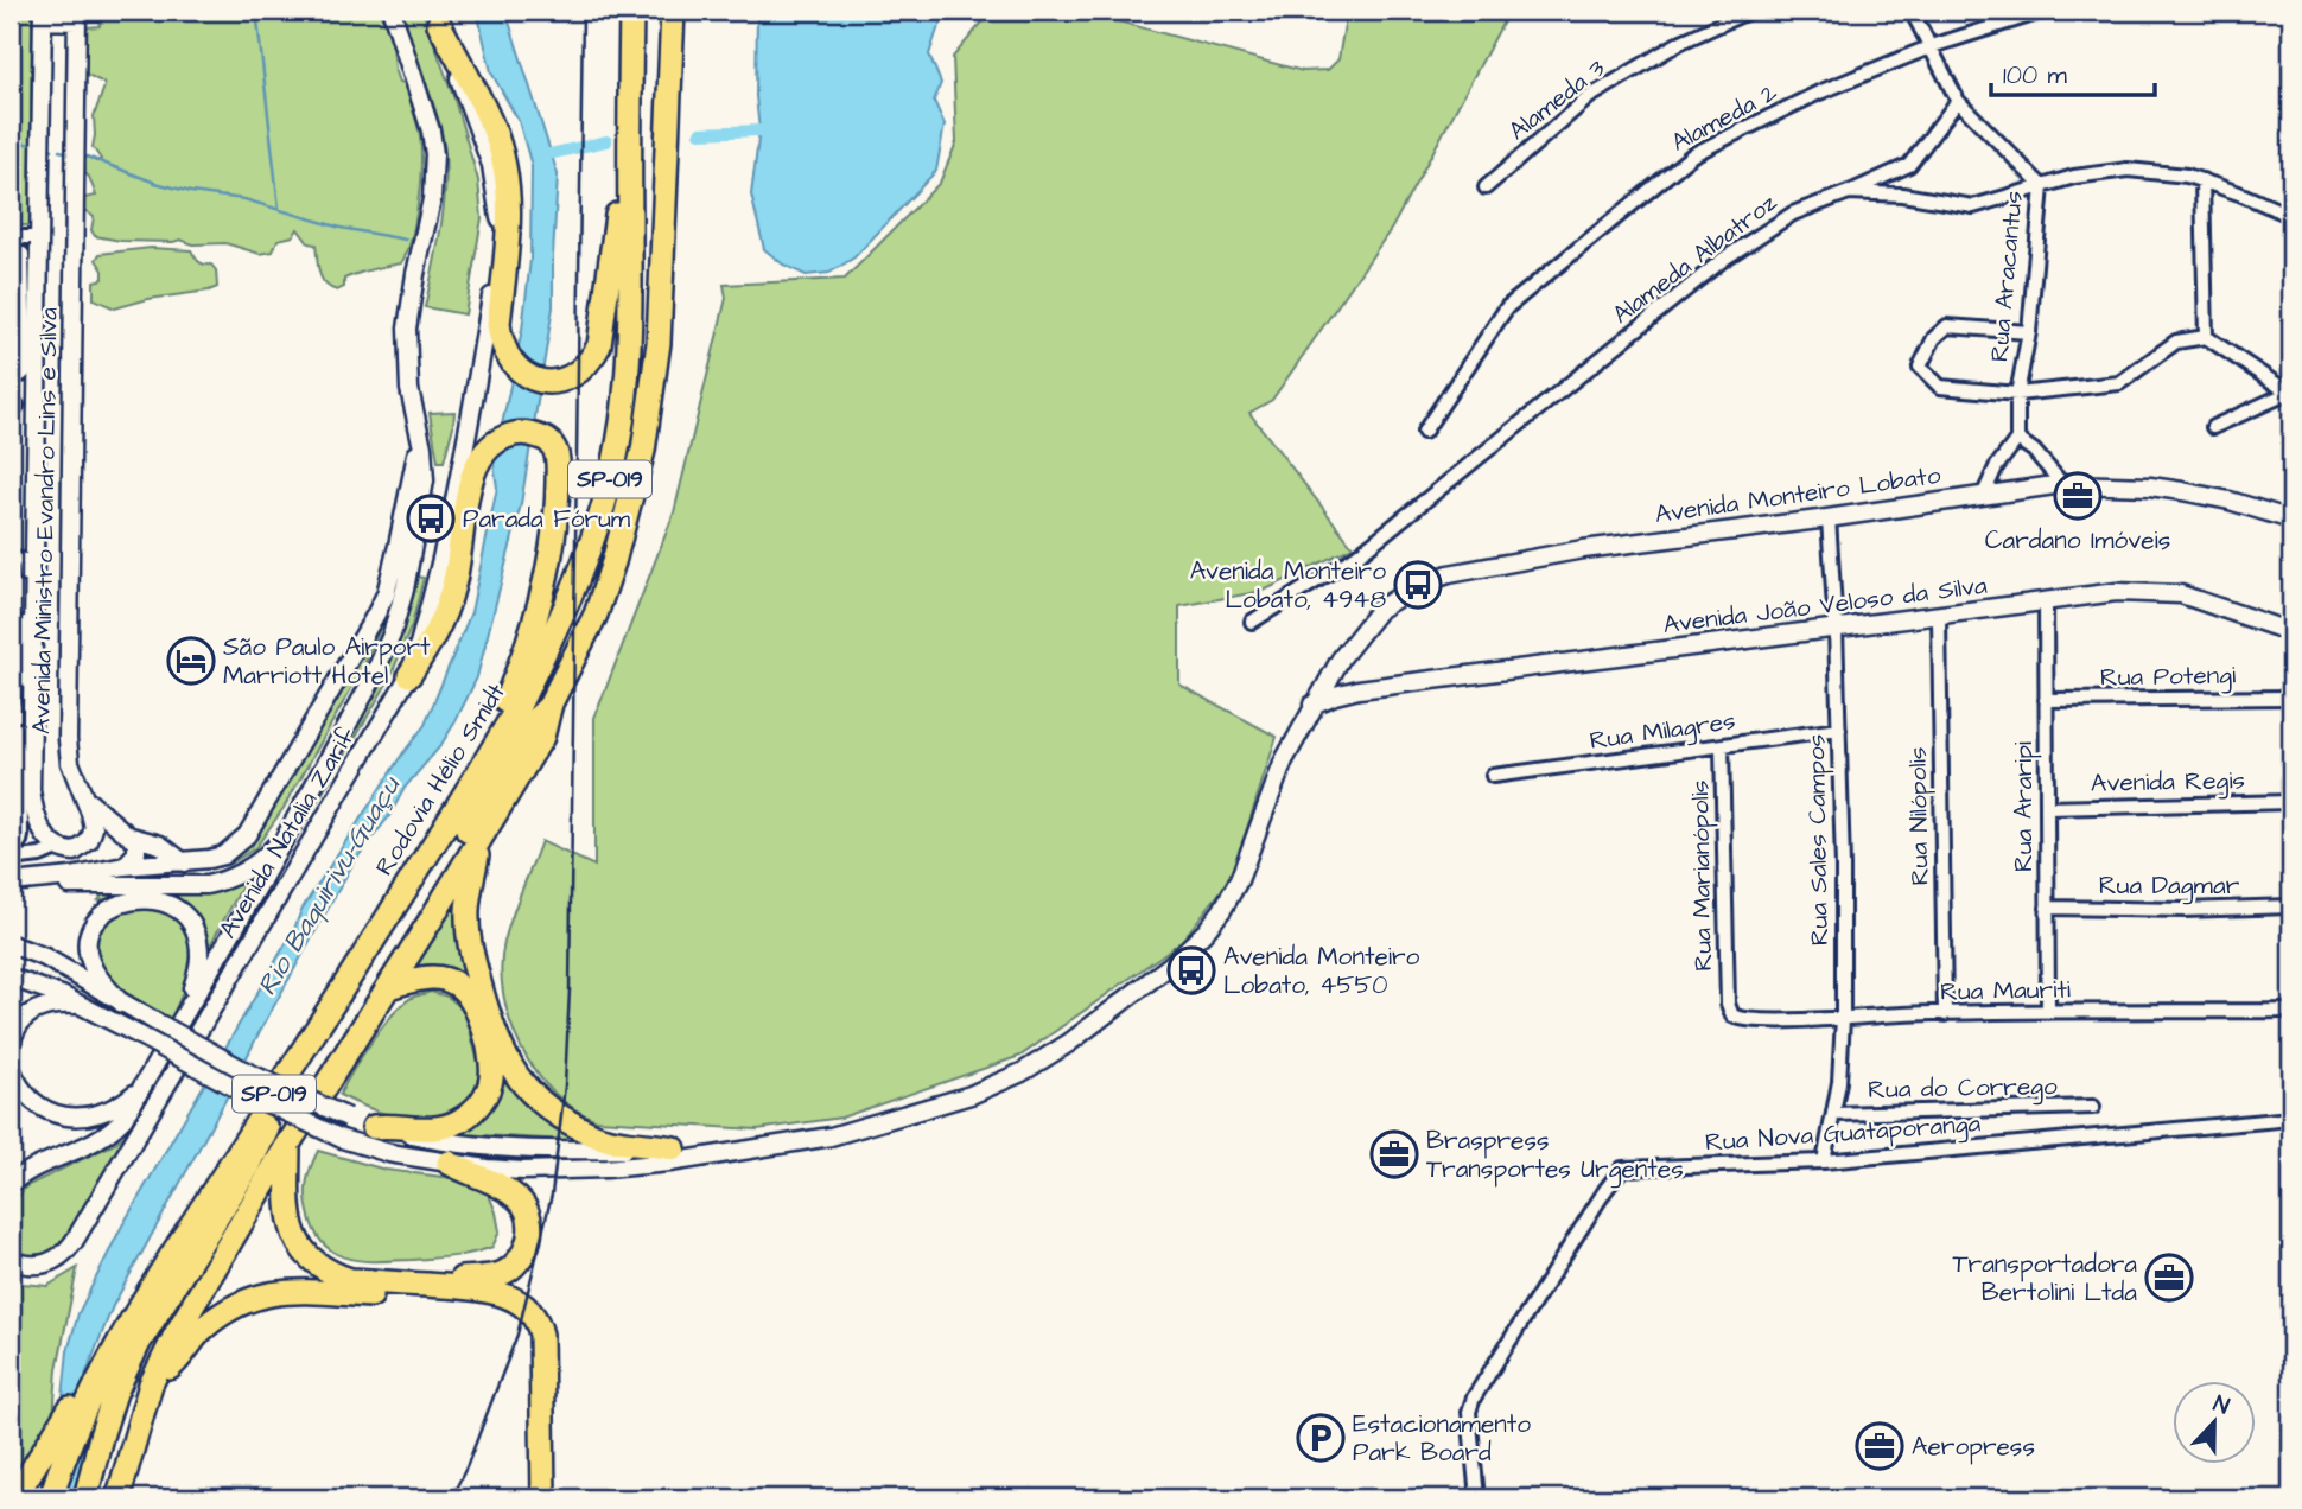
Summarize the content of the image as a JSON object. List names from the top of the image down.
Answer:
{
  "streets": {
    "highway": ["SP-019", "Rodovia Hélio Smidt"],
    "main road": [
      "Avenida Monteiro Lobato",
      "Avenida Ministro Evandro Lins e Silva",
      "Avenida João Veloso da Silva",
      "Avenida Natalia Zarif"
    ],
    "street": [
      "Alameda 3",
      "Alameda 2",
      "Alameda Albatroz",
      "Rua Aracantus",
      "Rua Potengi",
      "Rua Milagres",
      "Avenida Regis",
      "Rua Araripi",
      "Rua Nilópolis",
      "Rua Sales Campos",
      "Rua Marianópolis",
      "Rua Dagmar",
      "Rua Mauriti",
      "Rua do Corrego",
      "Rua Nova Guataporanga"
    ]
  },
  "crossings": [
    ["Alameda 2", "Rua Aracantus"],
    ["Alameda Albatroz", "Rua Aracantus"],
    ["Avenida Monteiro Lobato", "Rua Sales Campos"],
    ["Avenida João Veloso da Silva", "Rua Araripi"],
    ["Avenida João Veloso da Silva", "Rua Nilópolis"],
    ["Avenida João Veloso da Silva", "Rua Sales Campos"],
    ["Rua Potengi", "Rua Araripi"],
    ["Rua Milagres", "Rua Sales Campos"],
    ["Rua Milagres", "Rua Marianópolis"],
    ["Avenida Regis", "Rua Araripi"],
    ["Rua Araripi", "Rua Dagmar"],
    ["Rua Araripi", "Rua Mauriti"],
    ["Rua Nilópolis", "Rua Mauriti"],
    ["Rua Sales Campos", "Rua Mauriti"],
    ["Rua Sales Campos", "Rua do Corrego"],
    ["Rua Sales Campos", "Rua Nova Guataporanga"],
    ["Rua Marianópolis", "Rua Mauriti"]
  ],
  "water": ["Rio Baquirivu-Guaçu"],
  "places": {
    "office": [
      "Cardano Imóveis",
      "Braspress Transportes Urgentes",
      "Transportadora Bertolini Ltda",
      "Aeropress"
    ],
    "bus stop": ["Parada Fórum", "Avenida Monteiro Lobato, 4948", "Avenida Monteiro Lobato, 4550"],
    "hotel": ["São Paulo Airport Marriott Hotel"],
    "parking": ["Estacionamento Park Board"]
  },
  "scale_bar": "100 m",
  "north": "top"
}
